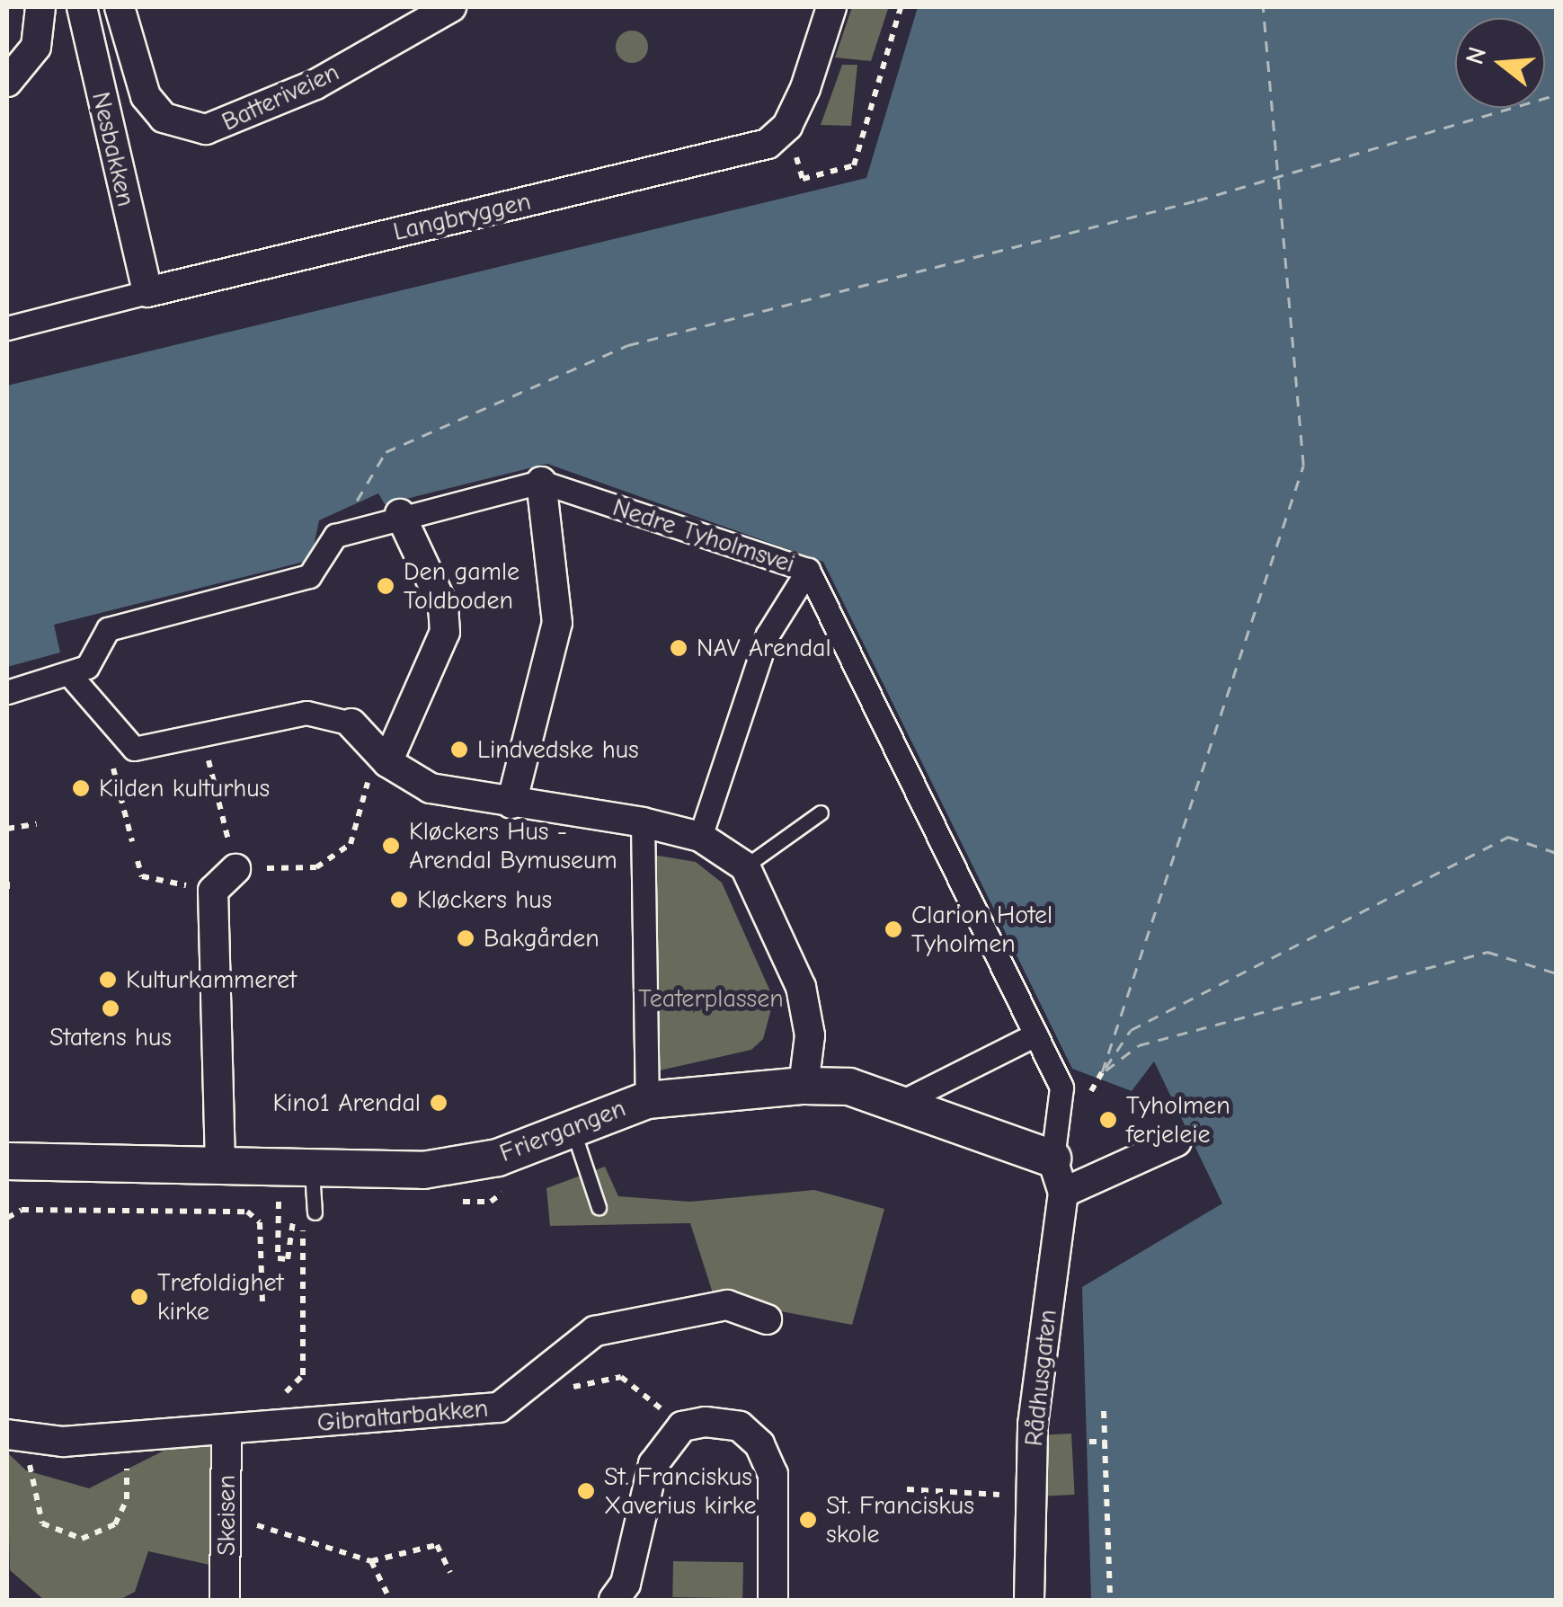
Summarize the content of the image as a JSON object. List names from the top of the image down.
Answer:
{
  "streets": {
    "street": [
      "Batteriveien",
      "Nesbakken",
      "Langbryggen",
      "Nedre Tyholmsvei",
      "Friergangen",
      "Rådhusgaten",
      "Gibraltarbakken",
      "Skeisen"
    ]
  },
  "crossings": [
    ["Nesbakken", "Langbryggen"],
    ["Nedre Tyholmsvei", "Friergangen"],
    ["Nedre Tyholmsvei", "Rådhusgaten"],
    ["Friergangen", "Rådhusgaten"],
    ["Gibraltarbakken", "Skeisen"]
  ],
  "parks": ["Teaterplassen"],
  "places": [
    "Den gamle Toldboden",
    "NAV Arendal",
    "Lindvedske hus",
    "Kilden kulturhus",
    "Kløckers Hus - Arendal Bymuseum",
    "Kløckers hus",
    "Clarion Hotel Tyholmen",
    "Bakgården",
    "Kulturkammeret",
    "Statens hus",
    "Kino1 Arendal",
    "Tyholmen ferjeleie",
    "Trefoldighet kirke",
    "St. Franciskus Xaverius kirke",
    "St. Franciskus skole"
  ],
  "north": "left"
}
